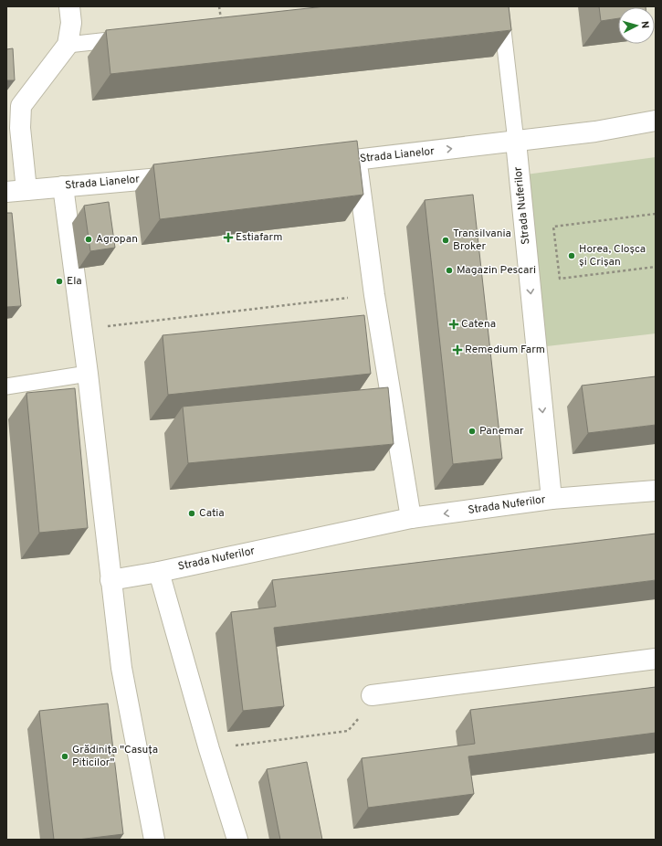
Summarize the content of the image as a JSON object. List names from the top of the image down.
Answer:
{
  "streets": {
    "street": ["Strada Lianelor", "Strada Nuferilor"]
  },
  "crossings": [
    ["Strada Lianelor", "Strada Nuferilor"]
  ],
  "places": {
    "health": ["Estiafarm", "Catena", "Remedium Farm"],
    "other": [
      "Agropan",
      "Transilvania Broker",
      "Horea, Cloșca și Crișan",
      "Magazin Pescari",
      "Ela",
      "Panemar",
      "Catia",
      "Grădinița \"Casuța Piticilor\""
    ]
  },
  "north": "right"
}
